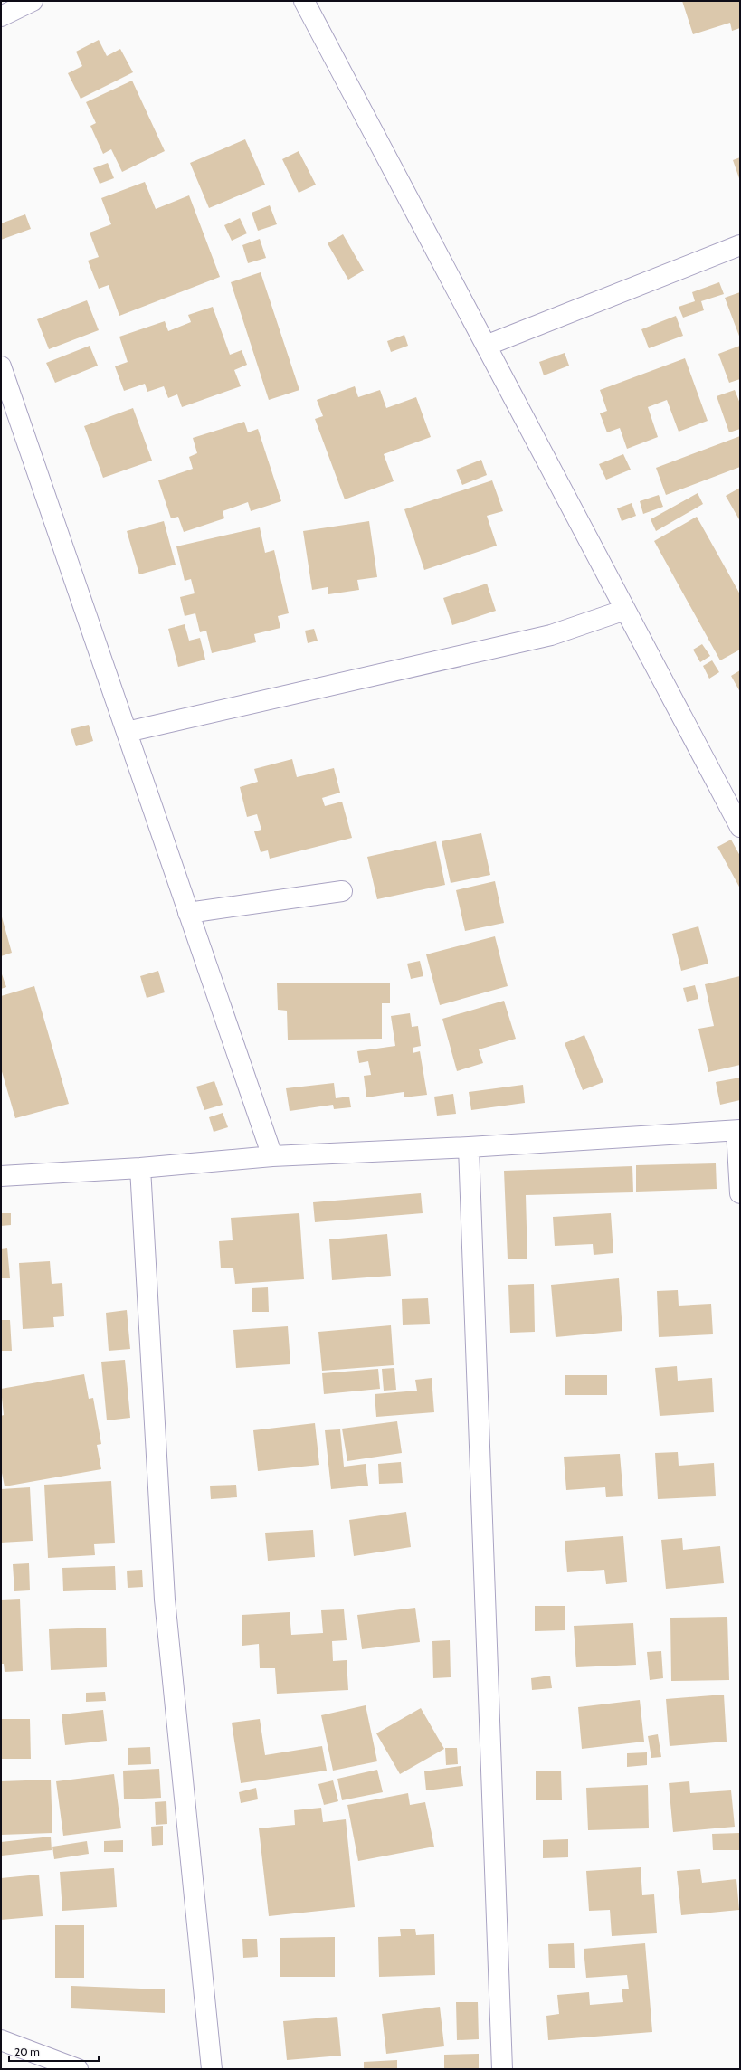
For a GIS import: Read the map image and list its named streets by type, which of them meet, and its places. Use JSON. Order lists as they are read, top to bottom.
{
  "scale_bar": "20 m"
}
